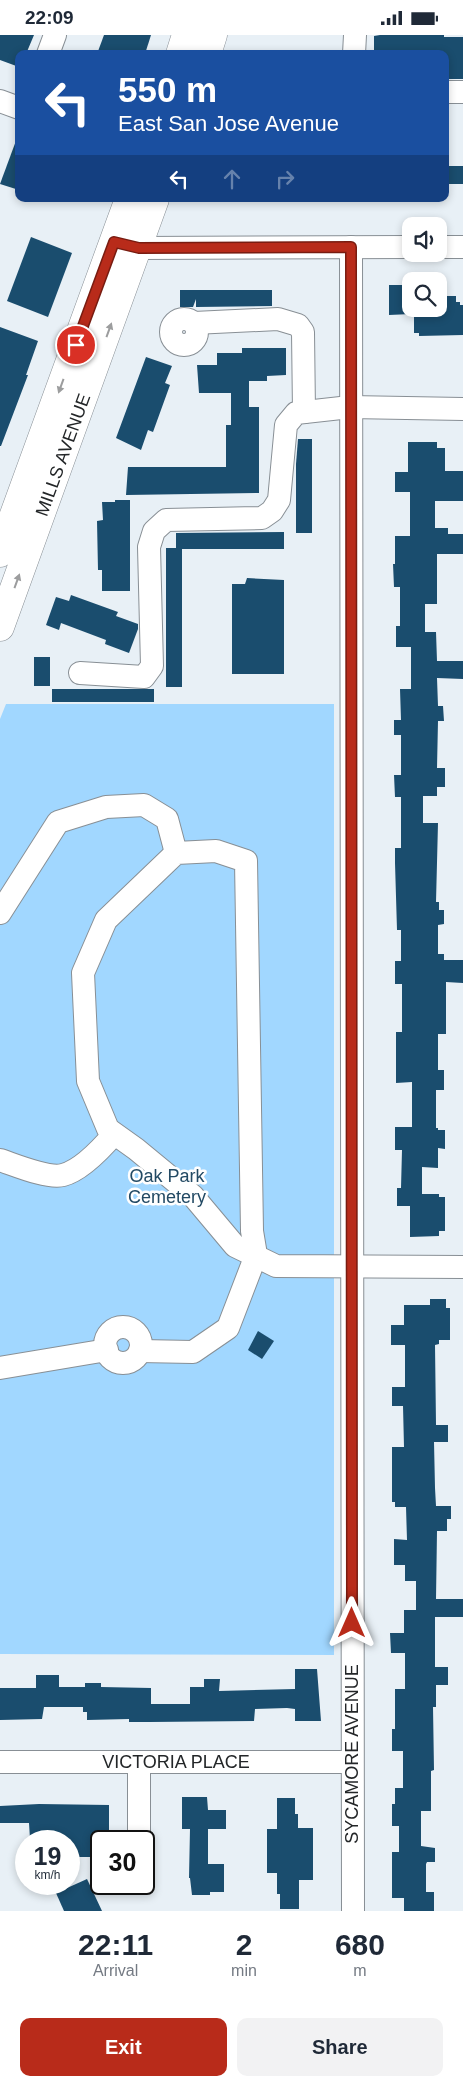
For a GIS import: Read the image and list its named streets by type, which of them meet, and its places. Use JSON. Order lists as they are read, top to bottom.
{
  "streets": {
    "main road": ["MILLS AVENUE"],
    "street": ["SYCAMORE AVENUE", "VICTORIA PLACE"]
  },
  "crossings": [
    ["SYCAMORE AVENUE", "VICTORIA PLACE"]
  ],
  "parks": ["Oak Park Cemetery"],
  "page": {
    "status": "22:09",
    "turn": ["550 m", "East San Jose Avenue"],
    "speed": "19 km/h",
    "limit": "30",
    "eta": [
      "22:11",
      "Arrival",
      "2",
      "min",
      "680",
      "m"
    ],
    "buttons": ["Exit", "Share"]
  }
}
